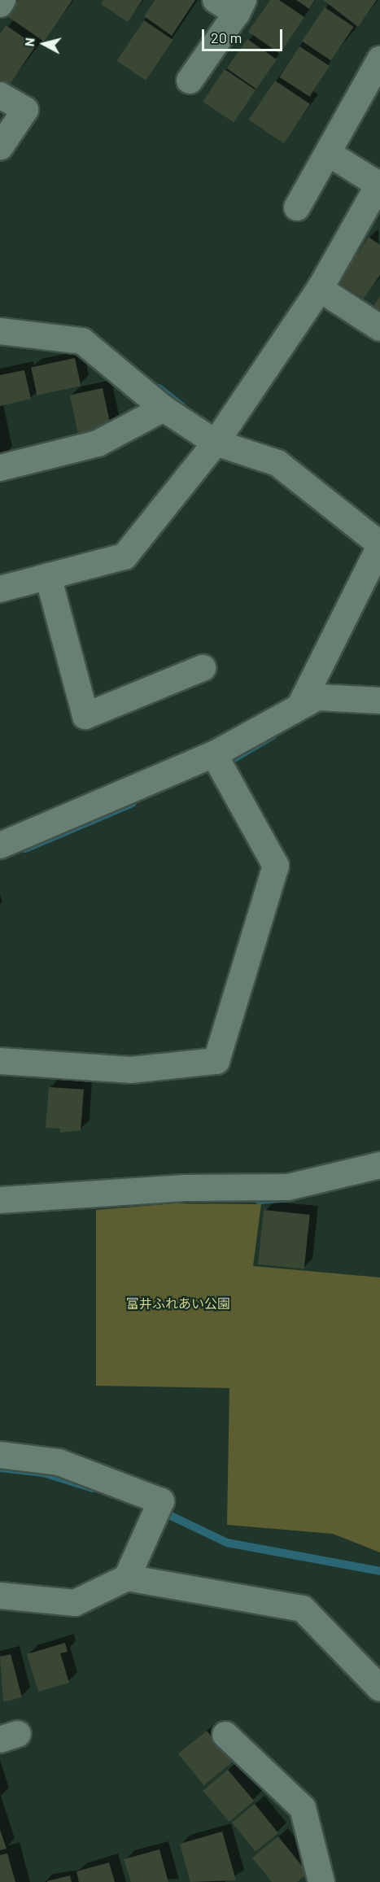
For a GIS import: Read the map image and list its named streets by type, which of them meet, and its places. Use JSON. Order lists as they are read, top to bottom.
{
  "parks": ["富井ふれあい公園"],
  "scale_bar": "20 m",
  "north": "left"
}
